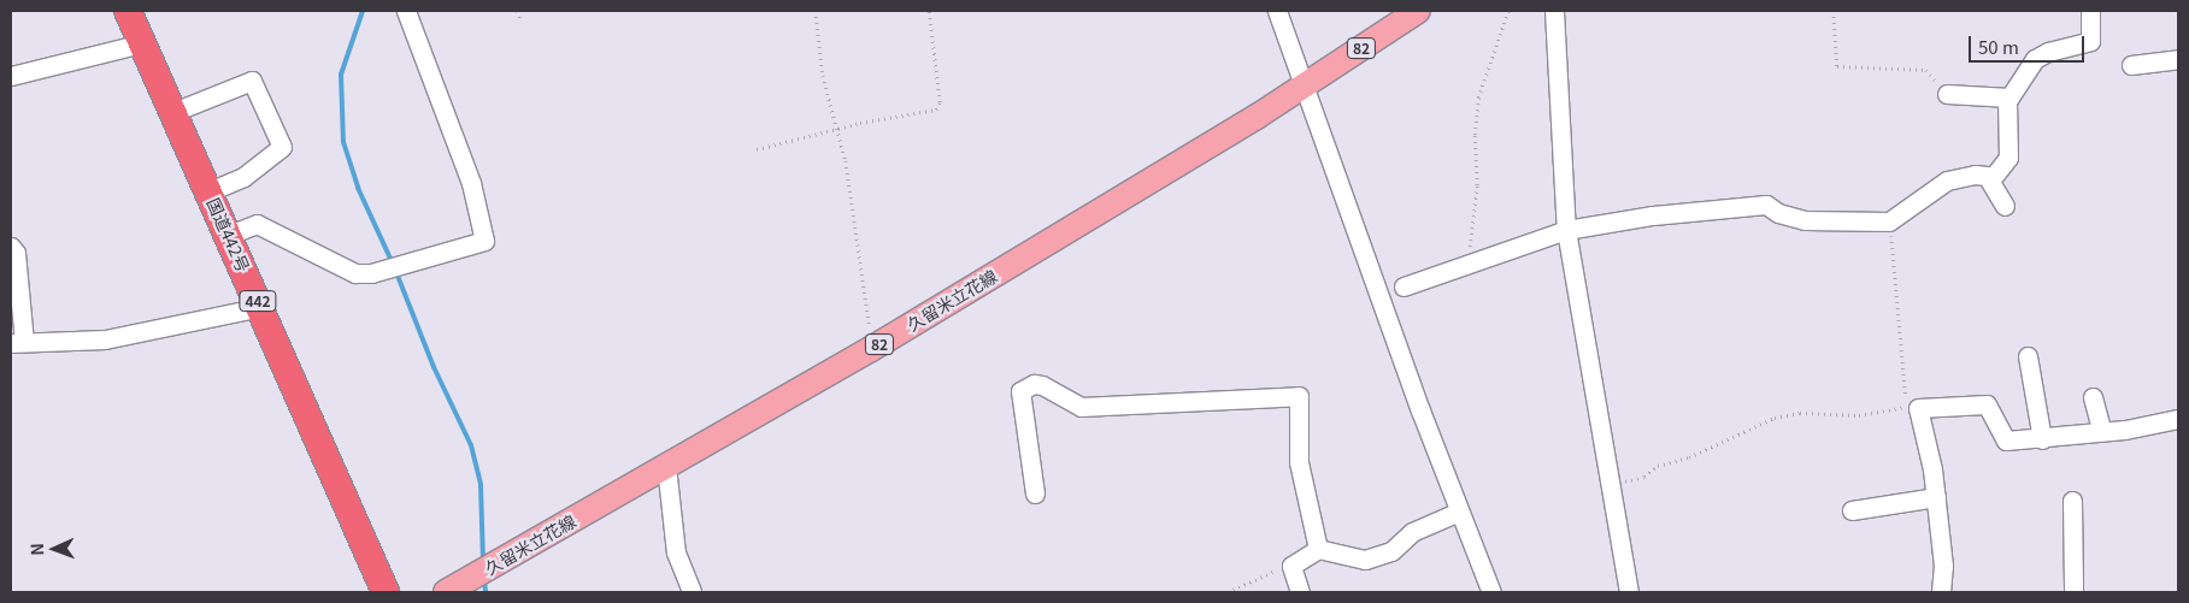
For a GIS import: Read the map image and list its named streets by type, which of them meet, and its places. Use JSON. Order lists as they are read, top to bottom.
{
  "streets": {
    "highway": ["国道442号", "442"],
    "main road": ["82", "久留米立花線"]
  },
  "scale_bar": "50 m",
  "north": "left"
}
